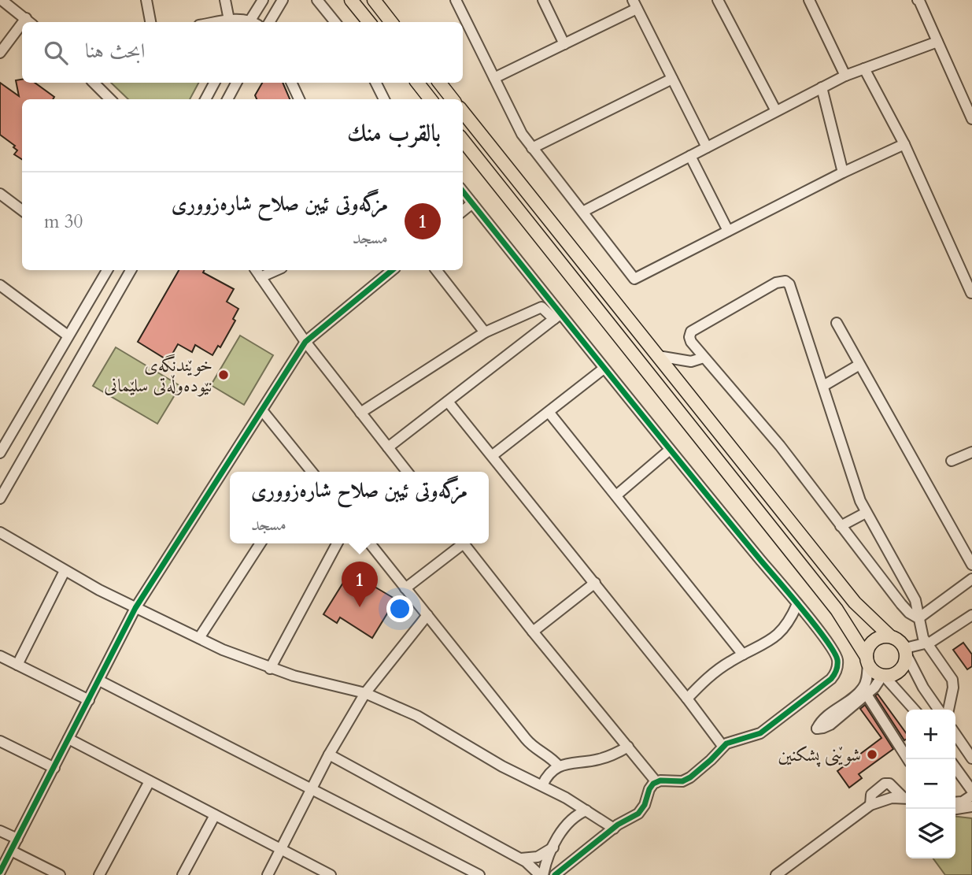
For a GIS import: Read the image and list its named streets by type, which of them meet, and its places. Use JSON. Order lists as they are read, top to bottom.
{
  "places": ["خوێندنگەی نێوده‌وڵه‌تی سلێمانی", "شوێنی پشکنین"],
  "page": {
    "search": "ابحث هنا",
    "heading": "بالقرب منك",
    "list": [
      {
        "mark": "1",
        "name": "مزگەوتی ئیبن صلاح شارەزووری",
        "note": "مسجد",
        "value": "30 m"
      }
    ],
    "popup": ["مزگەوتی ئیبن صلاح شارەزووری", "مسجد"],
    "pins": "1",
    "map_buttons": ["+", "−"]
  }
}
